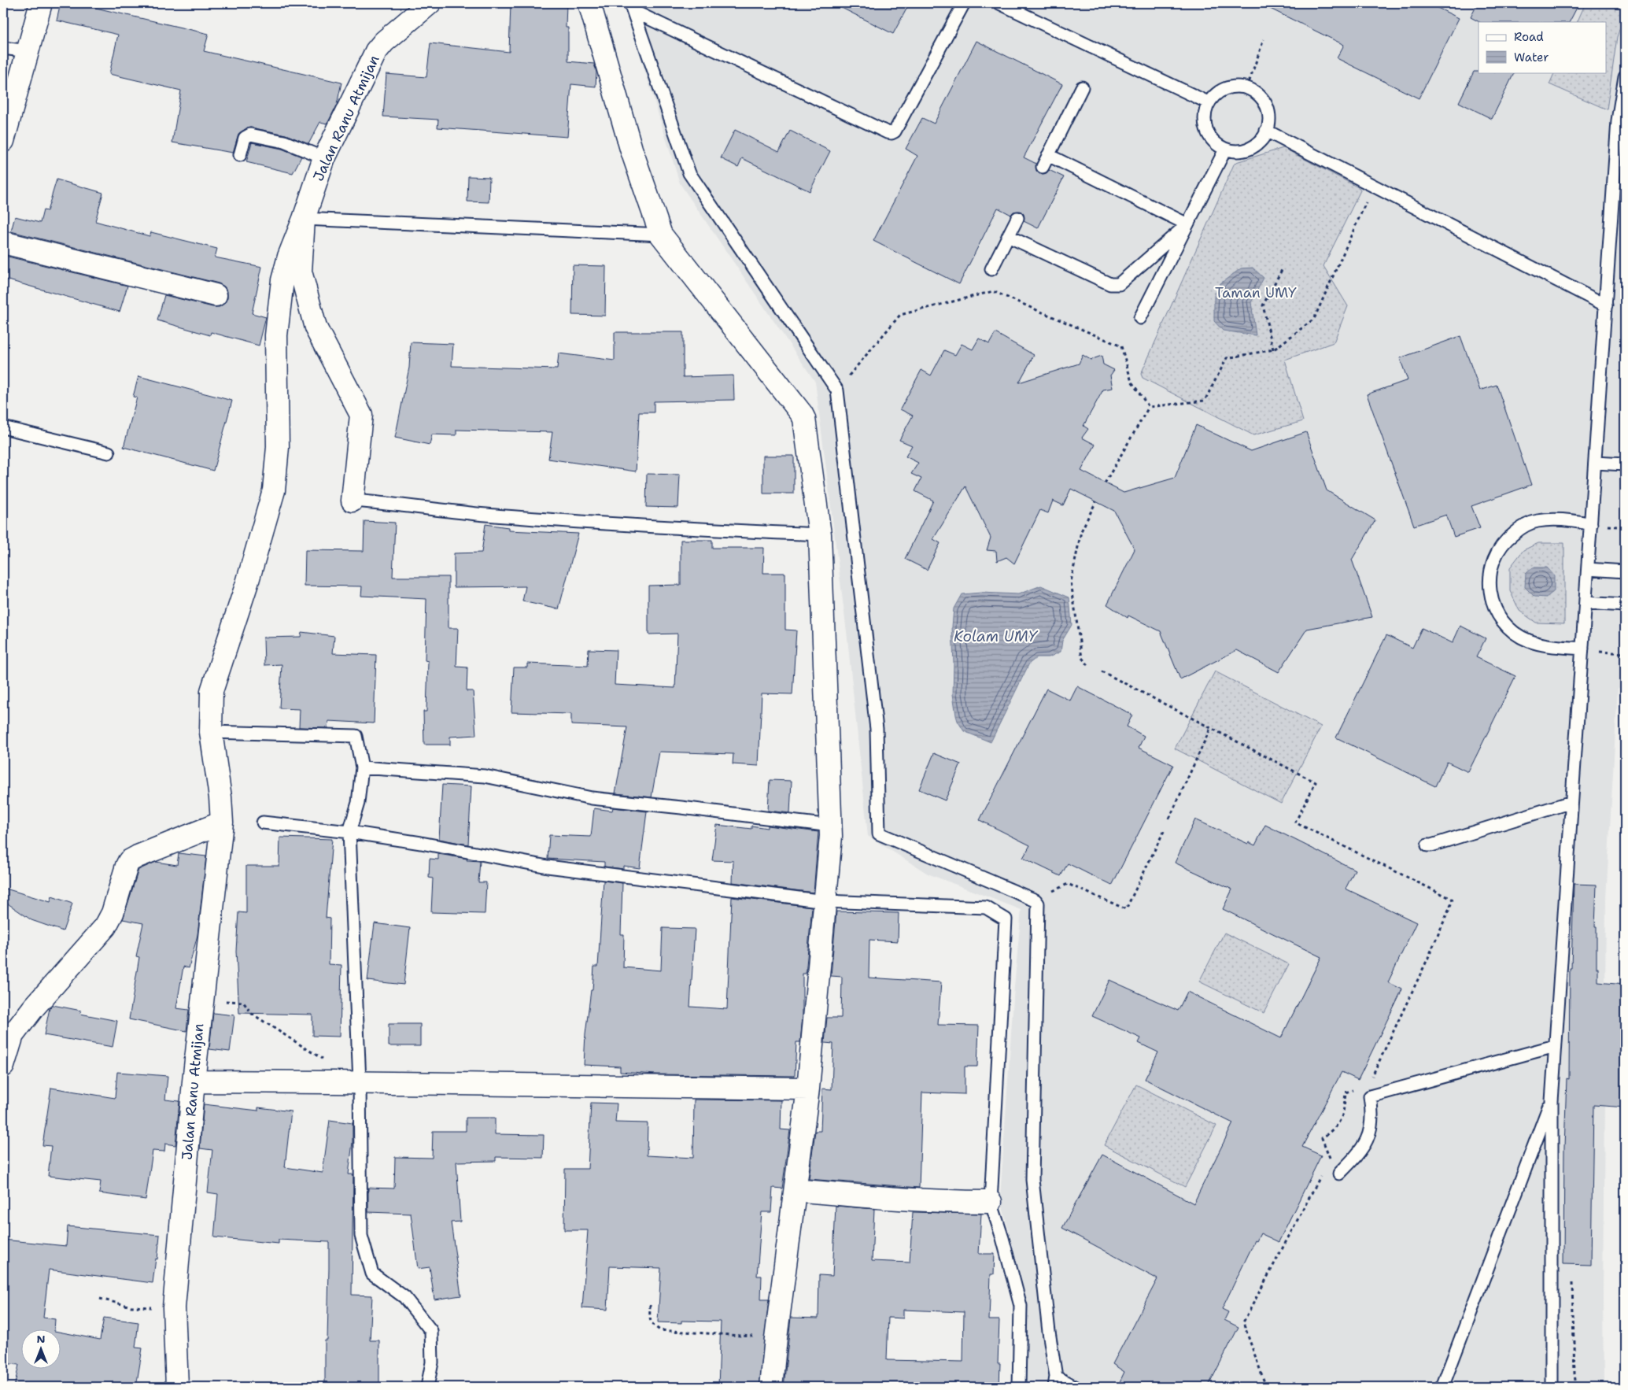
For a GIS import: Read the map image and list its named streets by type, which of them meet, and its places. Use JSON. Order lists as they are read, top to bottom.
{
  "streets": {
    "street": ["Jalan Ranu Atmijan"]
  },
  "water": ["Kolam UMY"],
  "parks": ["Taman UMY"],
  "legend": ["Road", "Water"],
  "north": "top"
}
